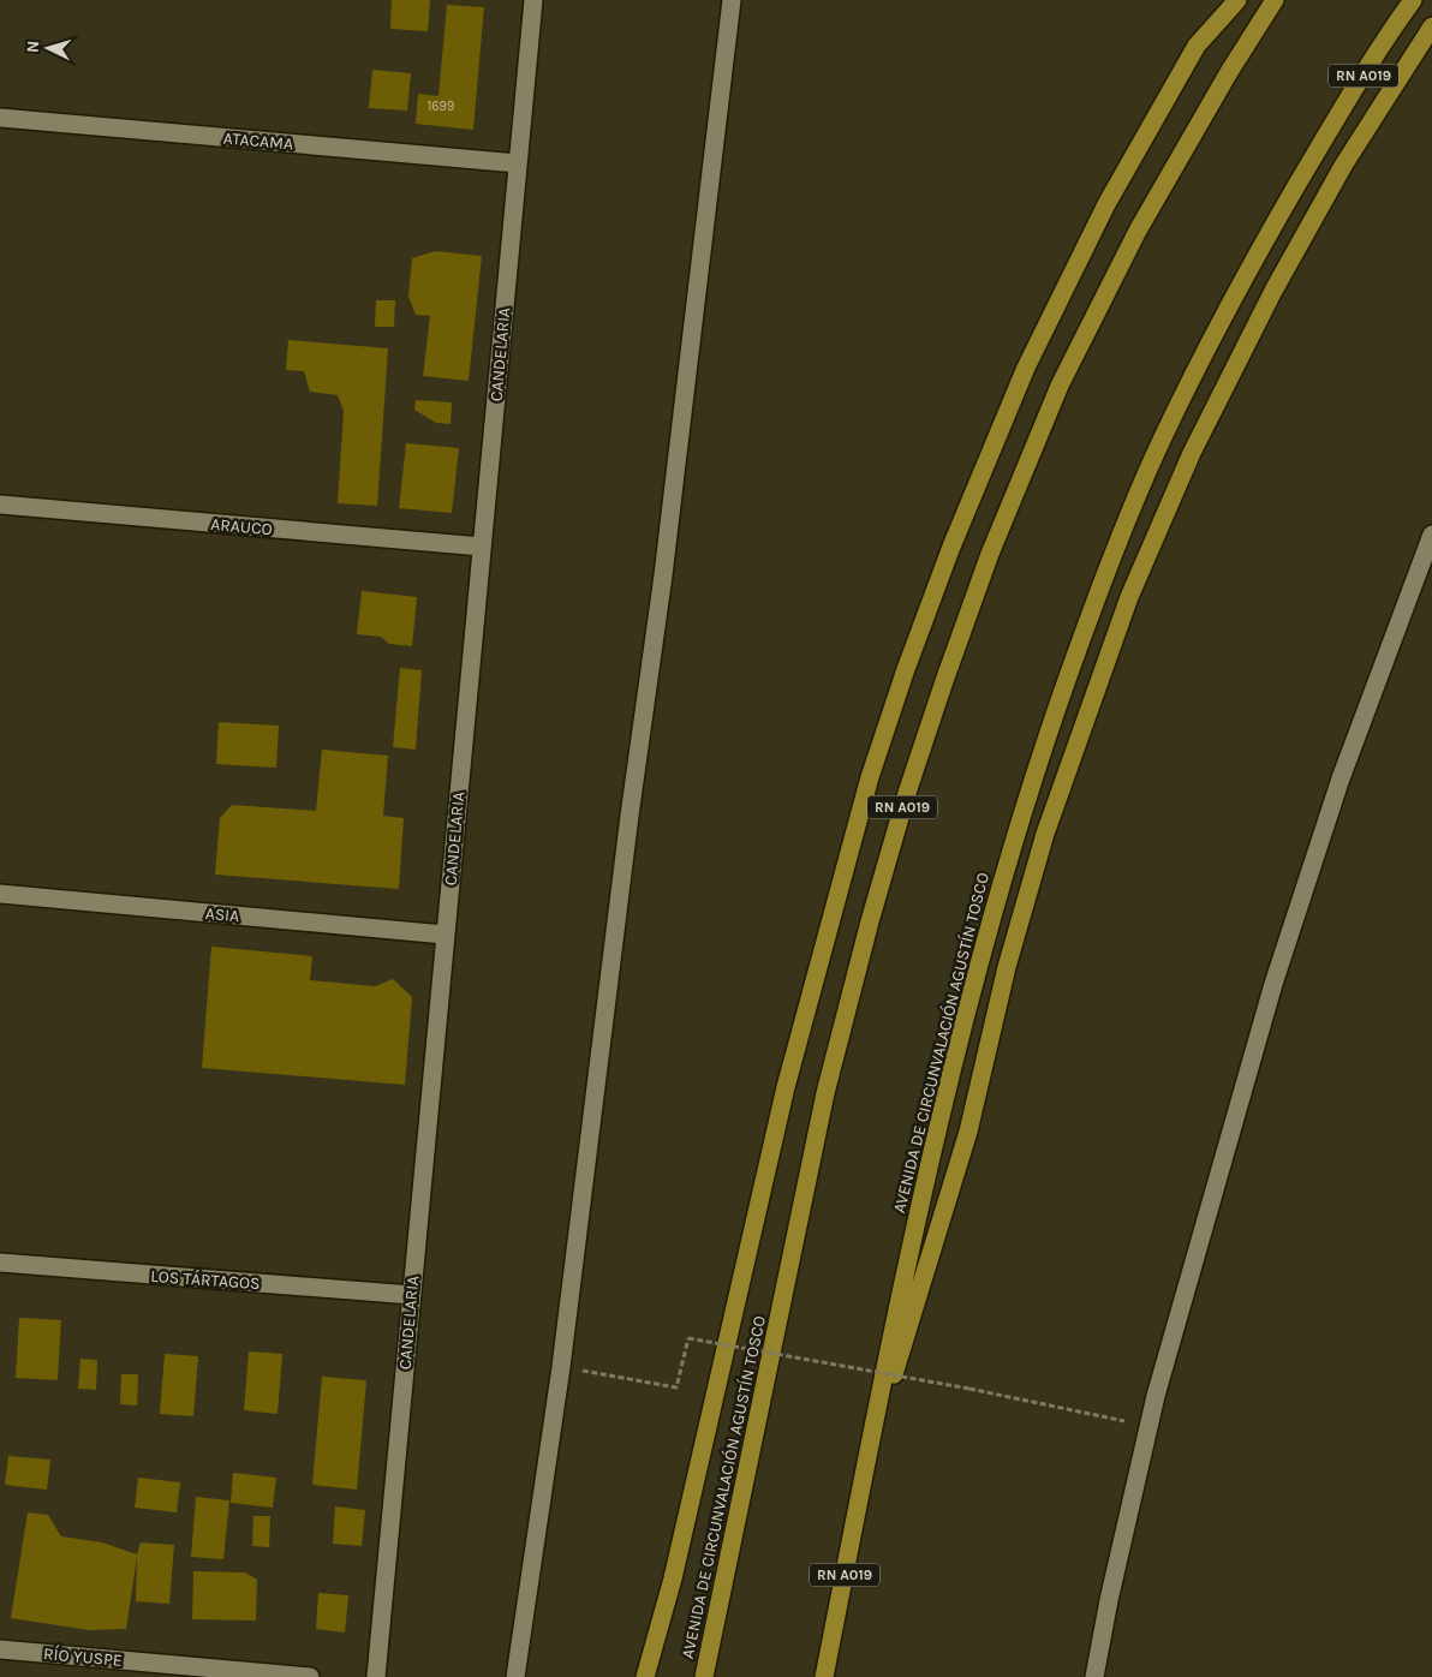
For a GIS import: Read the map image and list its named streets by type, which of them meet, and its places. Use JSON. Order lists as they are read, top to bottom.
{
  "streets": {
    "highway": ["RN A019", "AVENIDA DE CIRCUNVALACIÓN AGUSTÍN TOSCO"],
    "street": [
      "ATACAMA",
      "CANDELARIA",
      "ARAUCO",
      "ASIA",
      "LOS TÁRTAGOS",
      "RÍO YUSPE"
    ]
  },
  "crossings": [
    ["ATACAMA", "CANDELARIA"],
    ["CANDELARIA", "ARAUCO"],
    ["CANDELARIA", "ASIA"],
    ["CANDELARIA", "LOS TÁRTAGOS"]
  ],
  "house_numbers": ["1699"],
  "north": "left"
}
